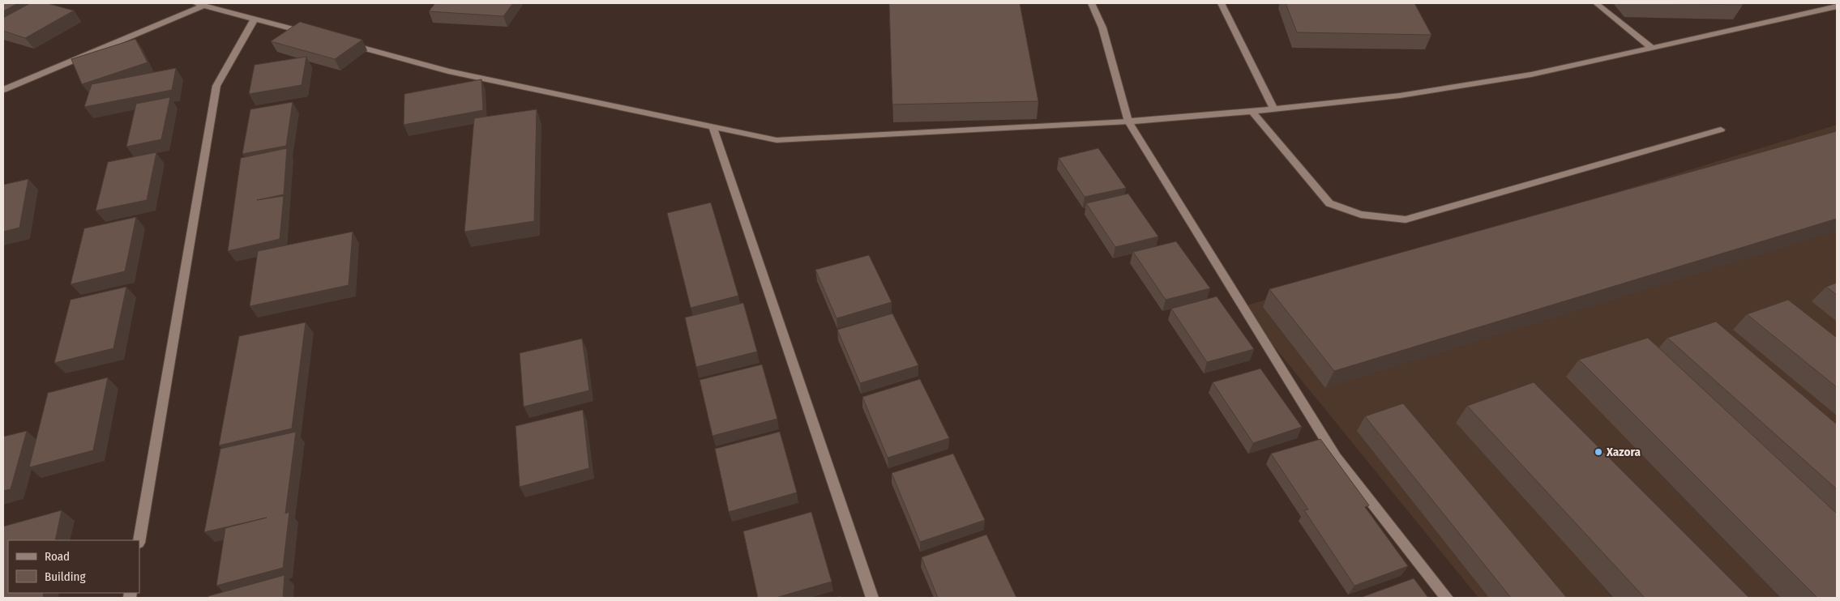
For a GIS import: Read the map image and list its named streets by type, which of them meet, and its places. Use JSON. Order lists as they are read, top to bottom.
{
  "places": ["Xazora"],
  "legend": ["Road", "Building"]
}
